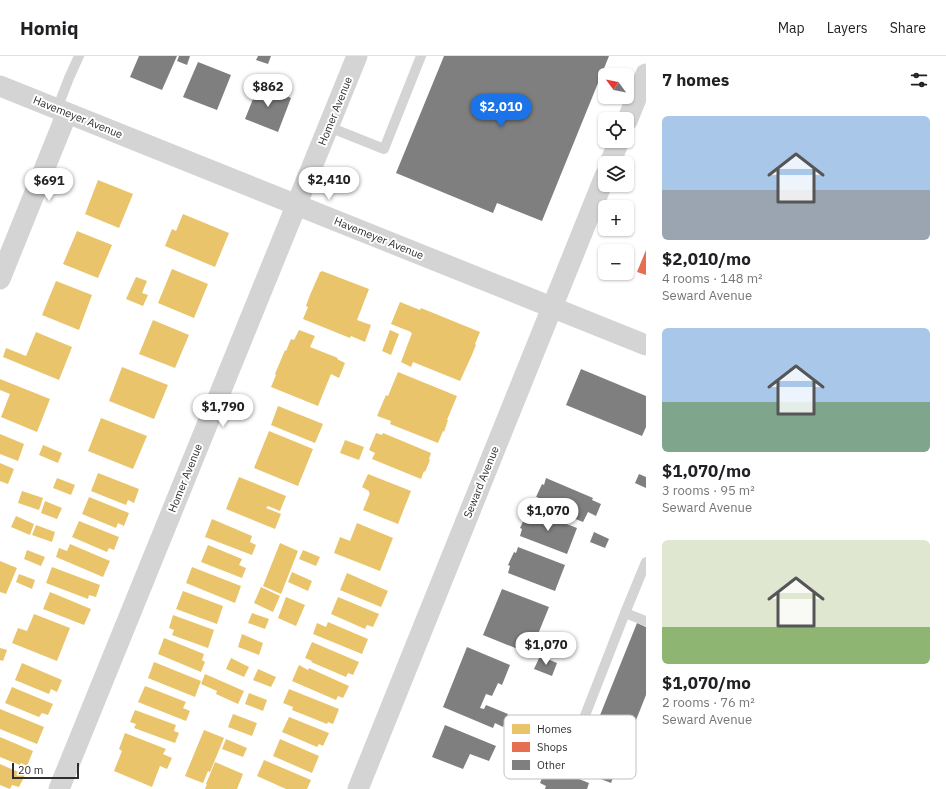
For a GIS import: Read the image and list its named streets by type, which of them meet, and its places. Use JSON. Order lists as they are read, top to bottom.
{
  "streets": {
    "street": ["Homer Avenue", "Havemeyer Avenue", "Seward Avenue"]
  },
  "crossings": [
    ["Homer Avenue", "Havemeyer Avenue"],
    ["Havemeyer Avenue", "Seward Avenue"]
  ],
  "legend": ["Homes", "Shops", "Other"],
  "scale_bar": "20 m",
  "north": "top left",
  "page": {
    "header": "Homiq",
    "nav": ["Map", "Layers", "Share"],
    "heading": "7 homes",
    "map_buttons": ["+", "−"],
    "price": [
      "$862",
      "$2,010",
      "$2,410",
      "$691",
      "$1,790",
      "$1,070",
      "$1,070"
    ],
    "list": [
      {
        "name": "$2,010/mo",
        "note": "4 rooms · 148 m² · Seward Avenue"
      },
      {
        "name": "$1,070/mo",
        "note": "3 rooms · 95 m² · Seward Avenue"
      },
      {
        "name": "$1,070/mo",
        "note": "2 rooms · 76 m² · Seward Avenue"
      }
    ],
    "scale": "20 m"
  }
}
